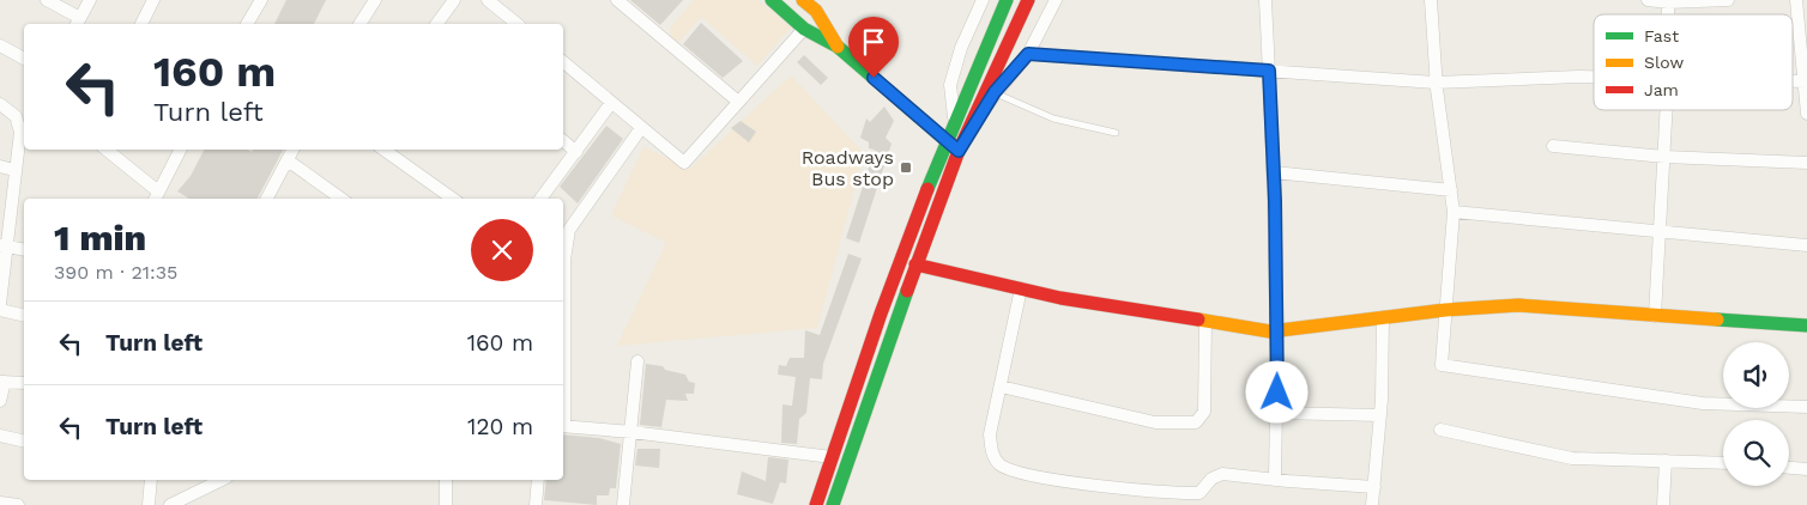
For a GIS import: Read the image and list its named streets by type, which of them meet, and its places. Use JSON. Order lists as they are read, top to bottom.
{
  "places": {
    "transit": ["Roadways Bus stop"]
  },
  "legend": ["Fast", "Slow", "Jam"],
  "page": {
    "turn": ["160 m", "Turn left"],
    "heading": ["1 min", "390 m · 21:35"],
    "list": [
      {
        "name": "Turn left",
        "value": "160 m"
      },
      {
        "name": "Turn left",
        "value": "120 m"
      }
    ]
  }
}
